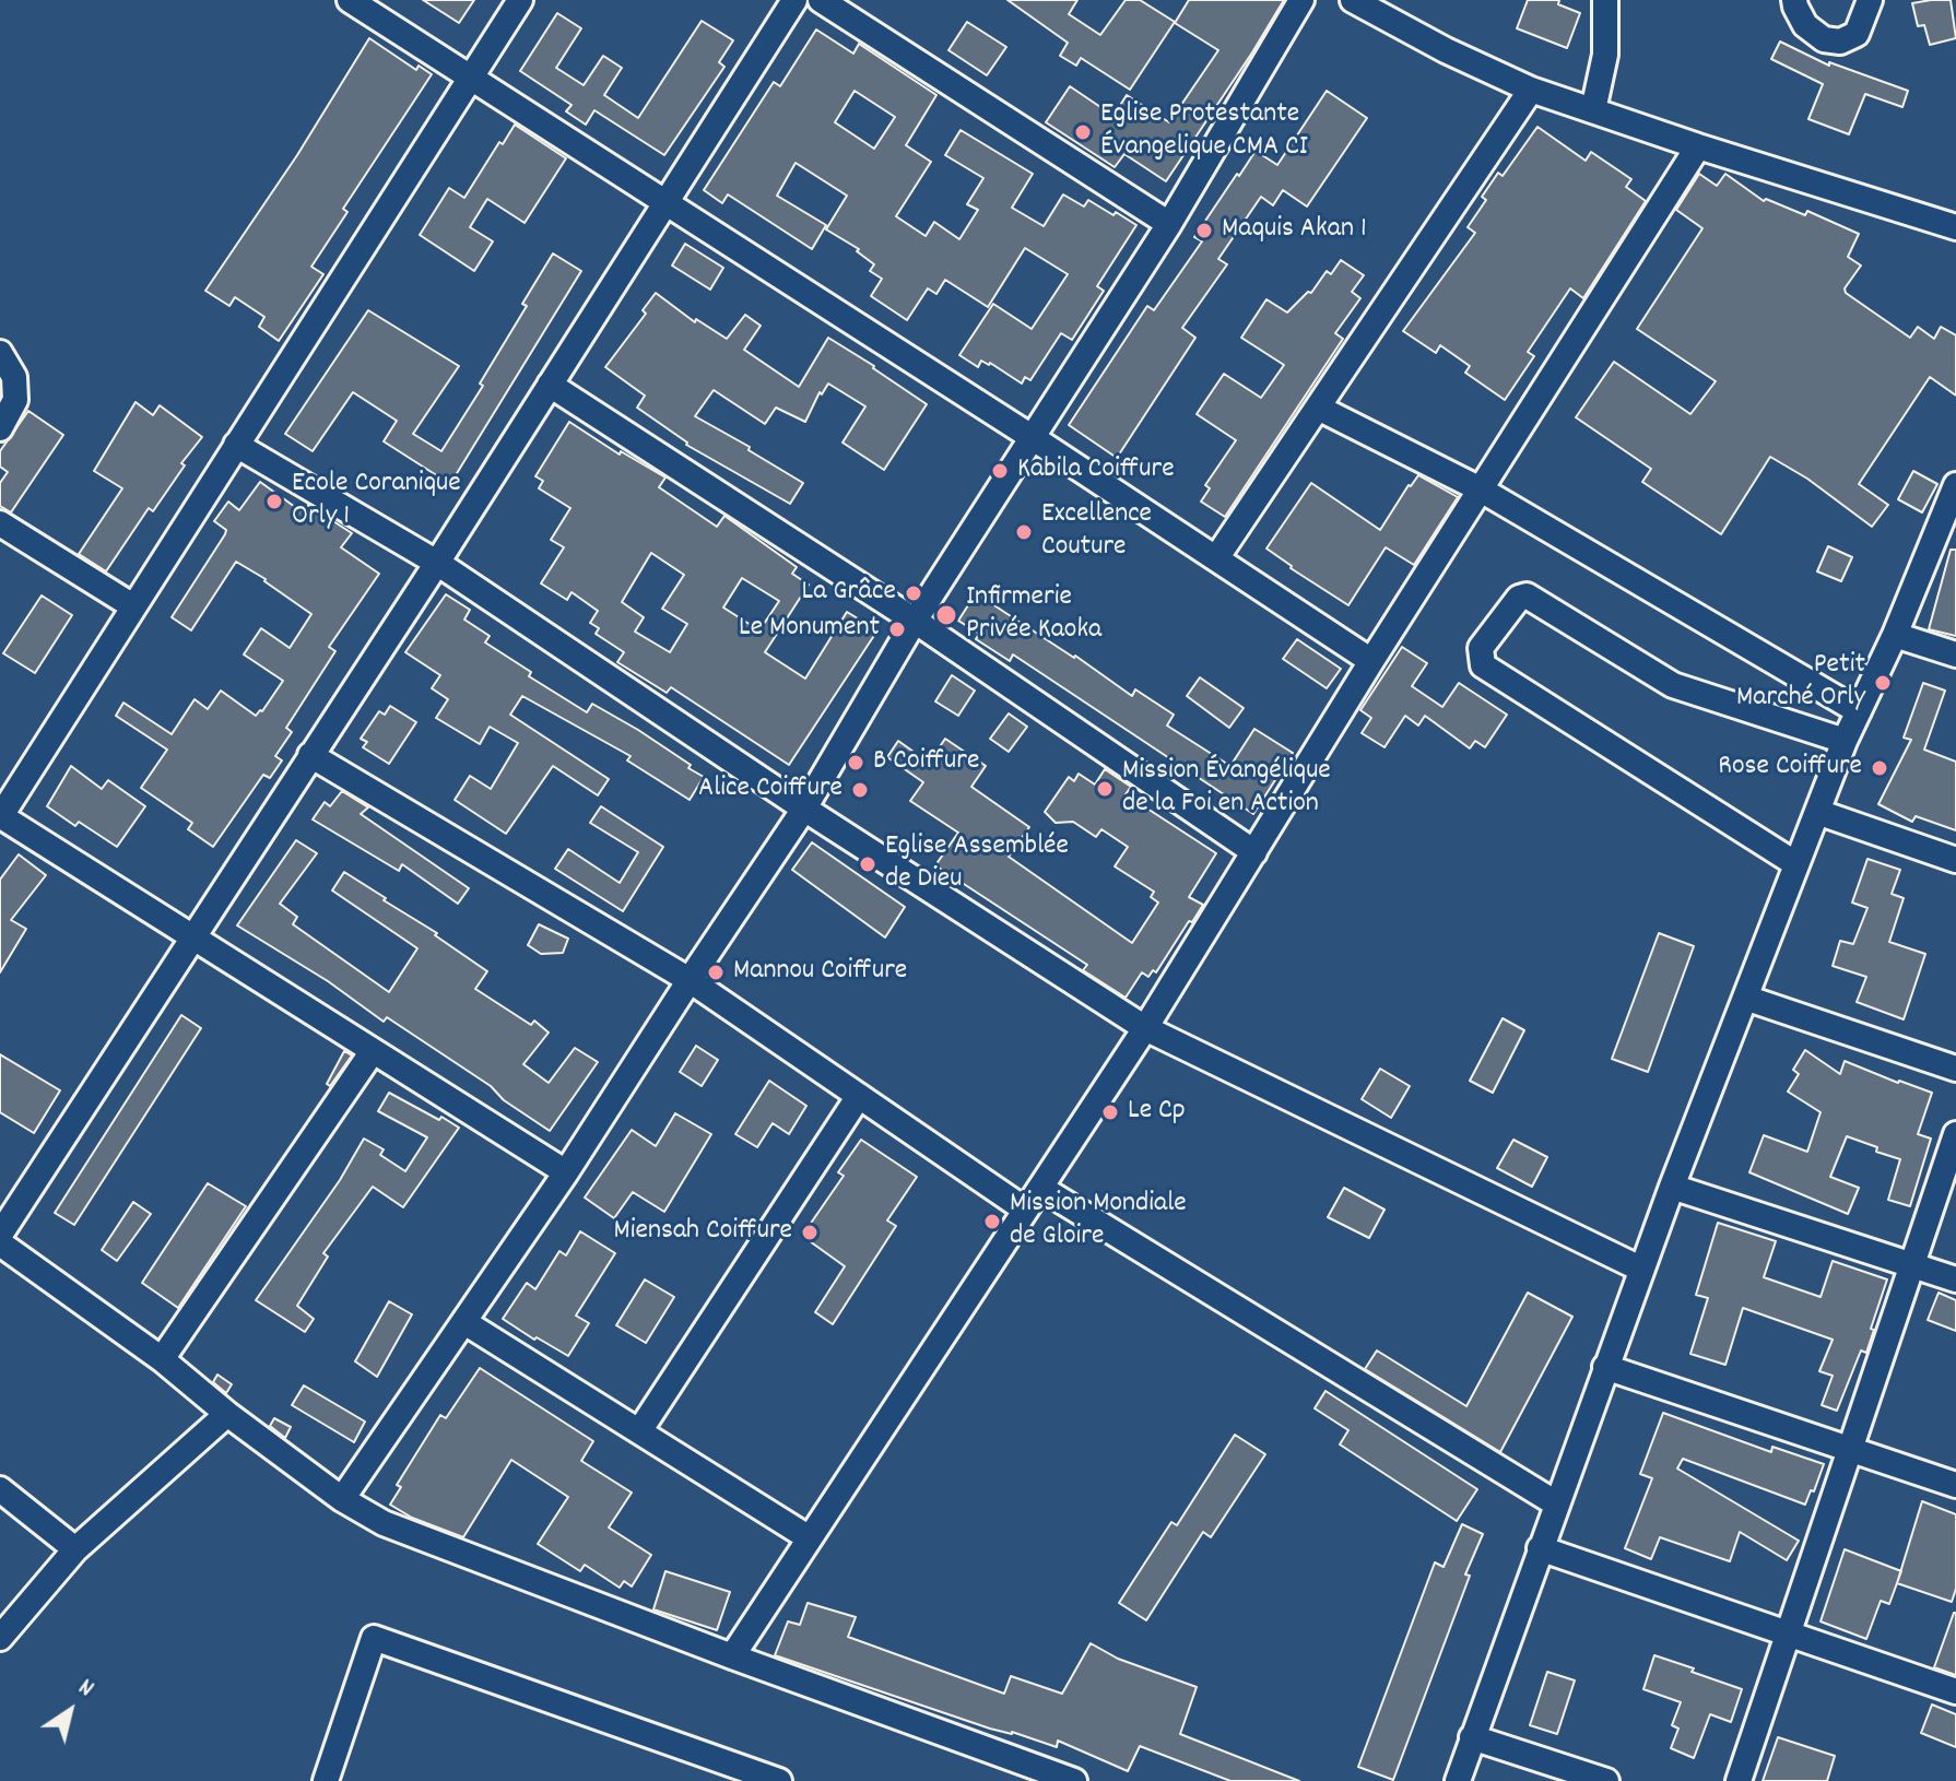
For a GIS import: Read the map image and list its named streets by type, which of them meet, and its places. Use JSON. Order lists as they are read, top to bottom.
{
  "places": [
    "Eglise Protestante Évangelique CMA CI",
    "Maquis Akan 1",
    "Kabila Coiffure",
    "Ecole Coranique Orly 1",
    "Excellence Couture",
    "La Grâce",
    "Infirmerie Privée Kaoka",
    "Le Monument",
    "Petit Marché Orly",
    "B Coiffure",
    "Rose Coiffure",
    "Mission Évangélique de la Foi en Action",
    "Alice Coiffure",
    "Eglise Assemblée de Dieu",
    "Mannou Coiffure",
    "Le Cp",
    "Mission Mondiale de Gloire",
    "Miensah Coiffure"
  ],
  "north": "top right"
}
